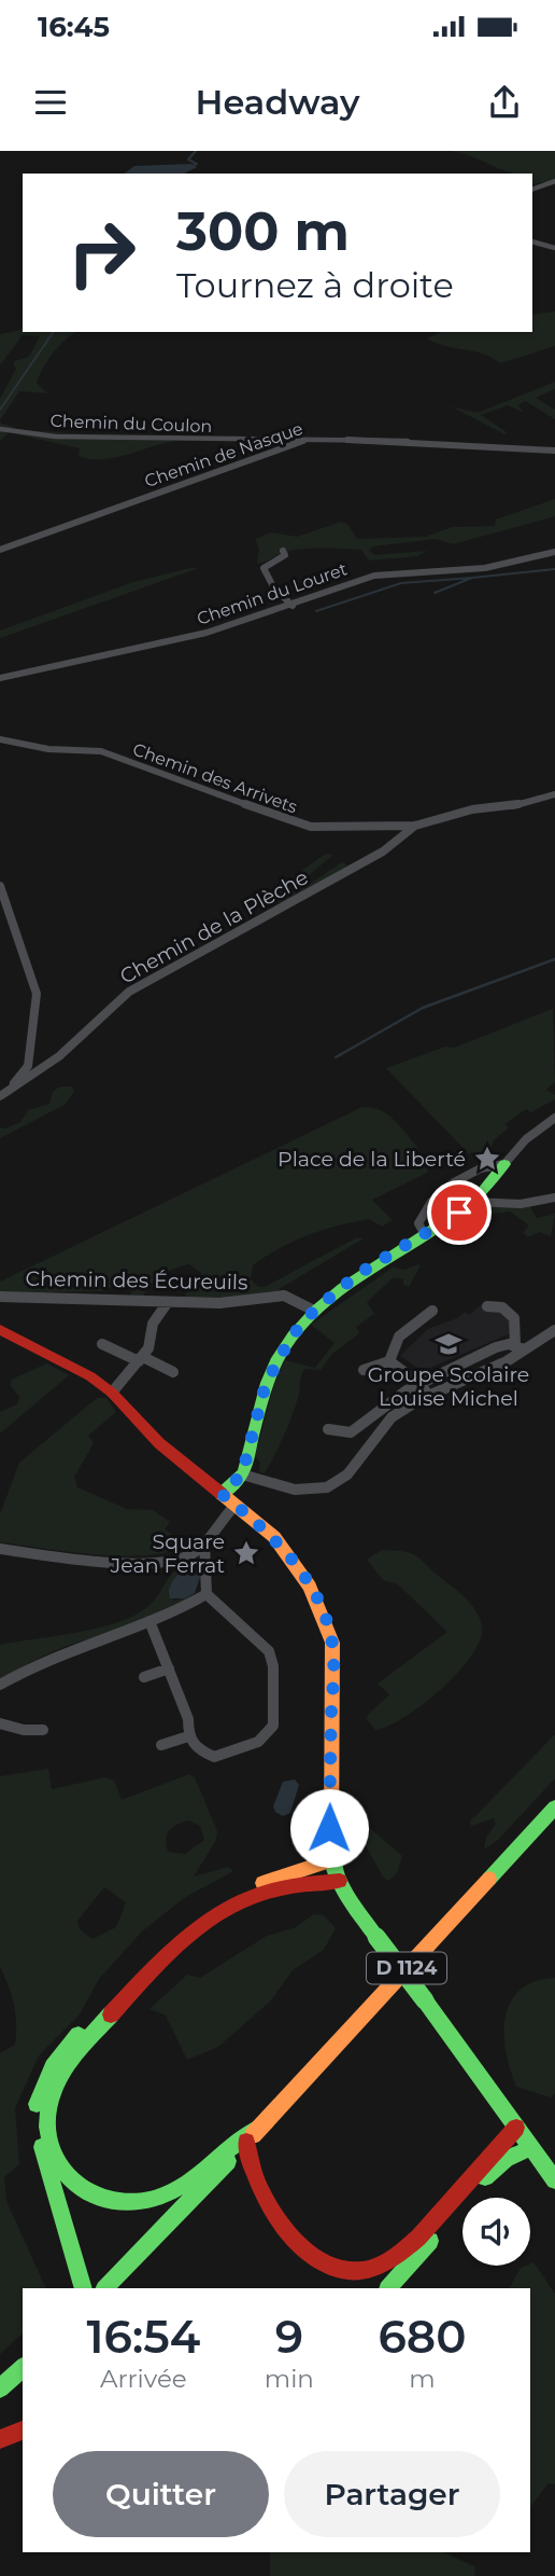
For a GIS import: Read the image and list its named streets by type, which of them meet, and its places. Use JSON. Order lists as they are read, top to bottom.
{
  "streets": {
    "main road": ["D 1124"],
    "street": [
      "Chemin du Coulon",
      "Chemin de Nasque",
      "Chemin du Louret",
      "Chemin des Arrivets",
      "Chemin de la Plèche",
      "Chemin des Écureuils"
    ]
  },
  "crossings": [
    ["Chemin du Coulon", "Chemin de Nasque"],
    ["Chemin des Arrivets", "Chemin de la Plèche"]
  ],
  "places": {
    "place": ["Place de la Liberté", "Square Jean Ferrat"],
    "school or university": ["Groupe Scolaire Louise Michel"]
  },
  "page": {
    "status": "16:45",
    "header": "Headway",
    "turn": ["300 m", "Tournez à droite"],
    "eta": [
      "16:54",
      "Arrivée",
      "9",
      "min",
      "680",
      "m"
    ],
    "buttons": ["Quitter", "Partager"]
  }
}
